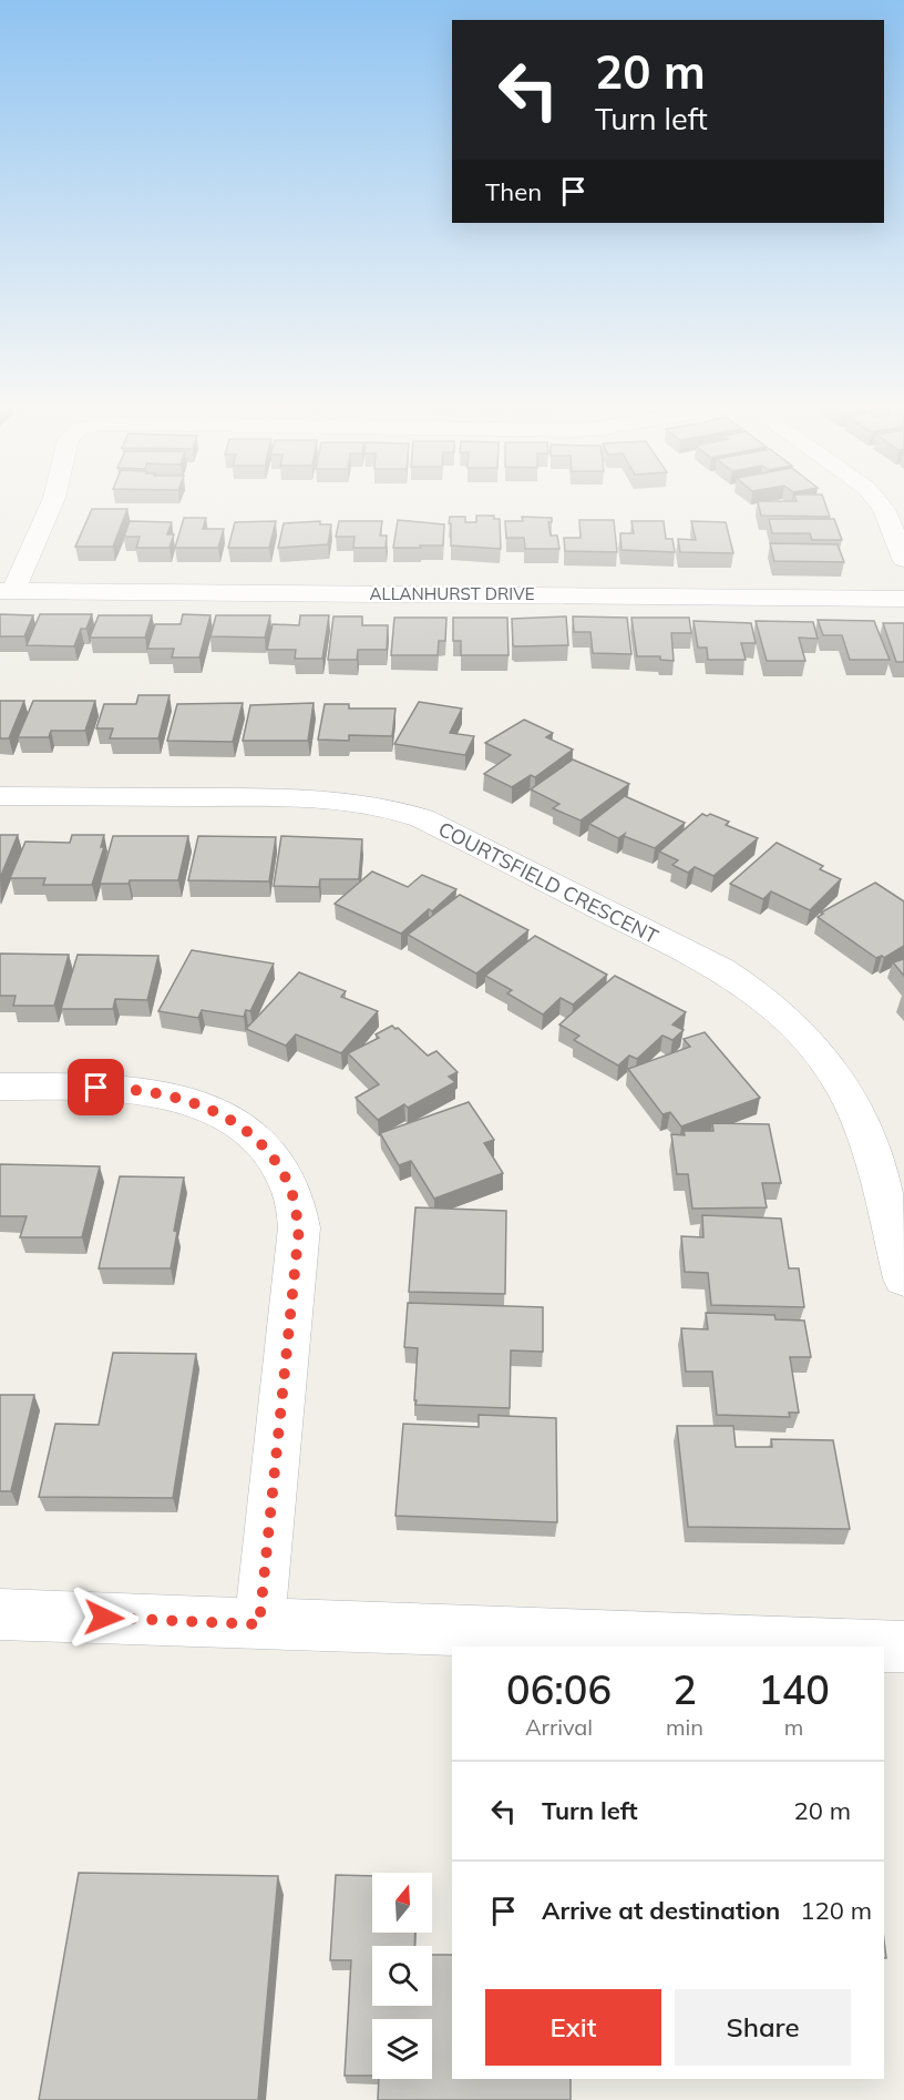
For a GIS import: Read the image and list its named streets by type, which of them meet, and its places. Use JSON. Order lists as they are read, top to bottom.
{
  "streets": {
    "street": ["ALLANHURST DRIVE", "COURTSFIELD CRESCENT"]
  },
  "north": "top",
  "page": {
    "turn": ["20 m", "Turn left"],
    "then": "Then",
    "eta": [
      "06:06",
      "Arrival",
      "2",
      "min",
      "140",
      "m"
    ],
    "list": [
      {
        "name": "Turn left",
        "value": "20 m"
      },
      {
        "name": "Arrive at destination",
        "value": "120 m"
      }
    ],
    "buttons": ["Exit", "Share"]
  }
}
